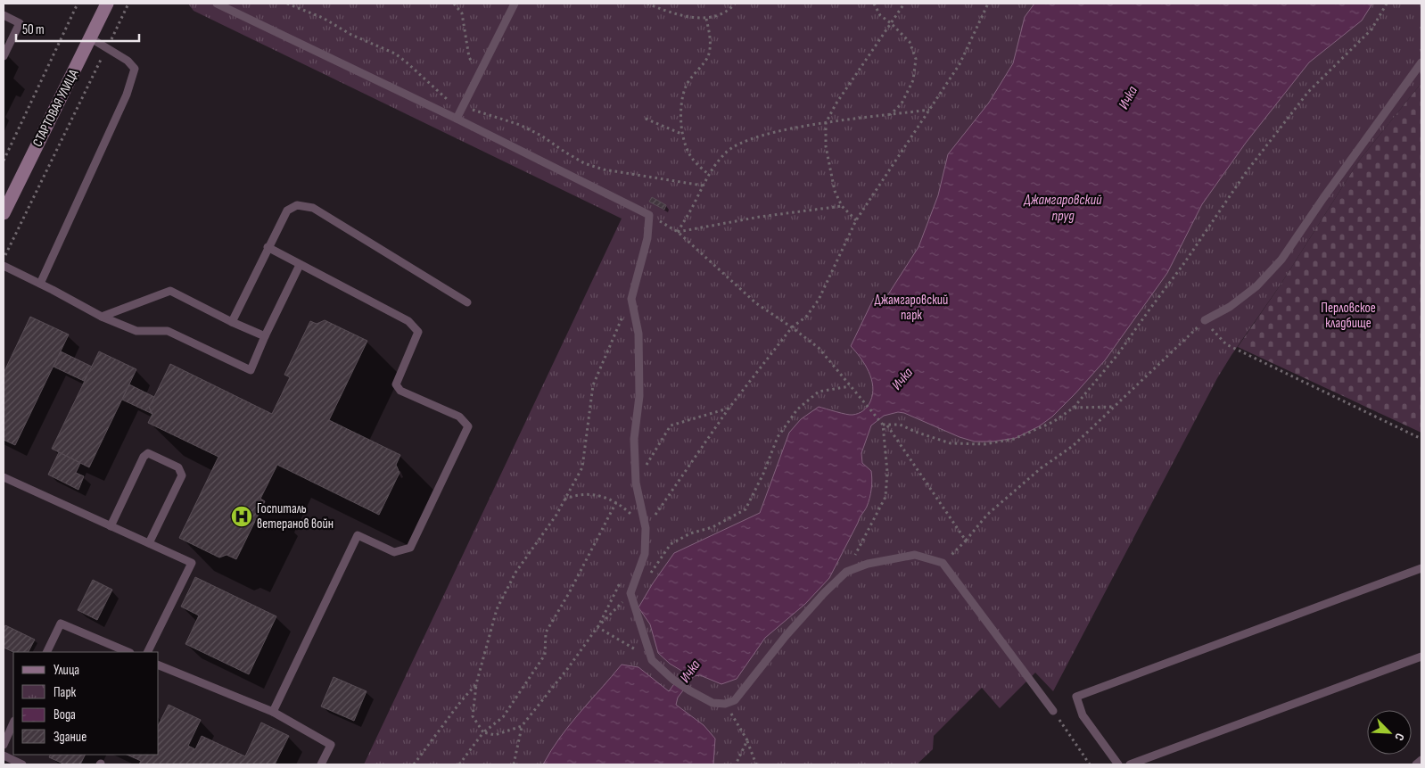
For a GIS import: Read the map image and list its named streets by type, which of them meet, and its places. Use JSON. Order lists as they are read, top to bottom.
{
  "streets": {
    "street": ["СТАРТОВАЯ УЛИЦА"]
  },
  "water": ["Ичка", "Джамгаровский пруд"],
  "parks": ["Джамгаровский парк", "Перловское кладбище"],
  "places": {
    "hospital": ["Госпиталь ветеранов войн"]
  },
  "legend": [
    "Улица",
    "Парк",
    "Вода",
    "Здание"
  ],
  "scale_bar": "50 m",
  "north": "bottom right"
}
